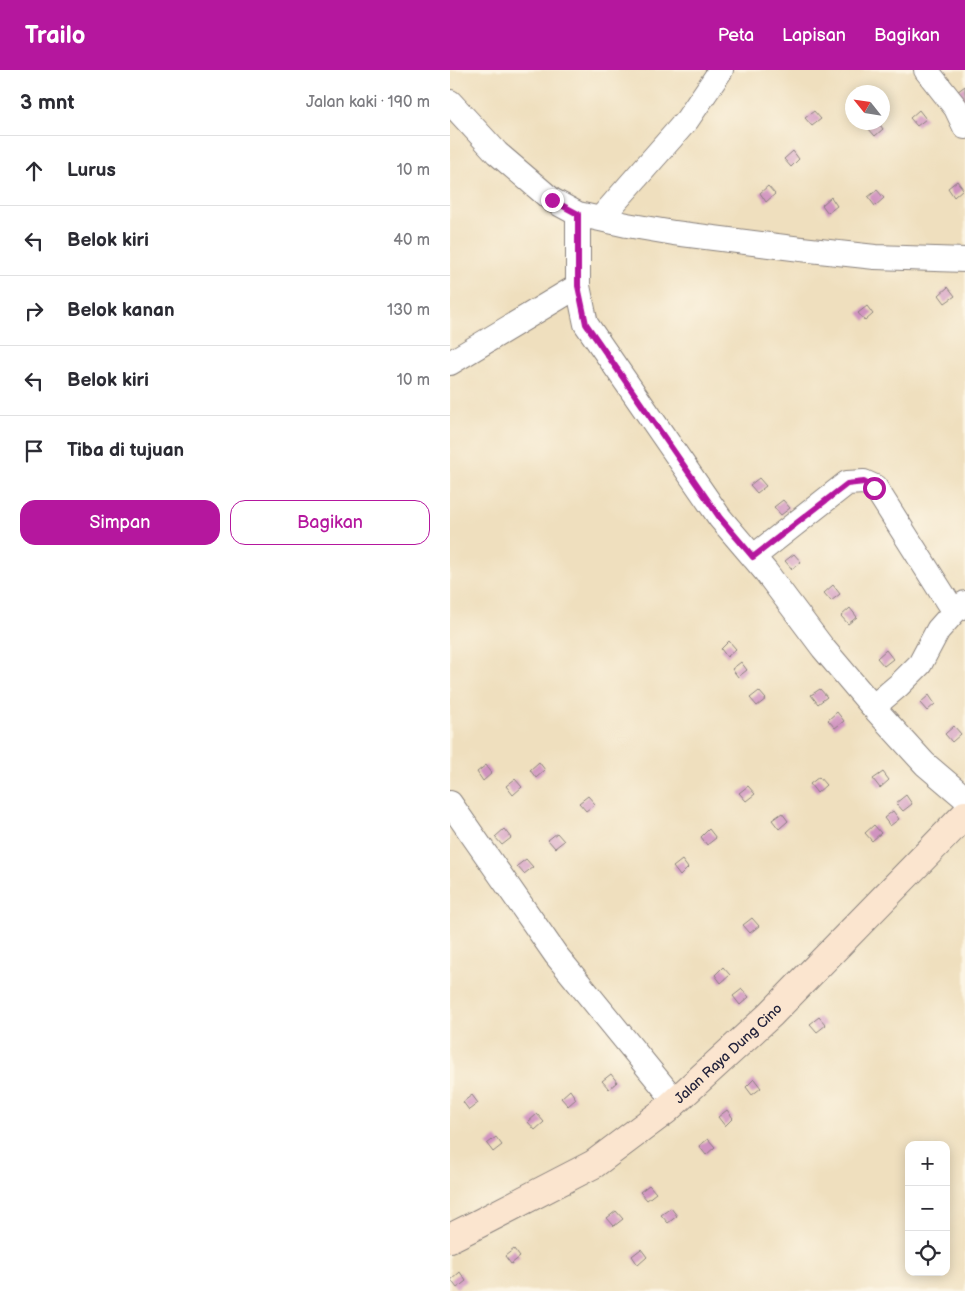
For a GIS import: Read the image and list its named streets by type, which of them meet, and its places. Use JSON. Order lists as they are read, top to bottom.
{
  "streets": {
    "street": ["Jalan Raya Dung Cino"]
  },
  "north": "top left",
  "page": {
    "header": "Trailo",
    "nav": ["Peta", "Lapisan", "Bagikan"],
    "heading": ["3 mnt", "Jalan kaki · 190 m"],
    "list": [
      ["Lurus", "10 m"],
      ["Belok kiri", "40 m"],
      ["Belok kanan", "130 m"],
      ["Belok kiri", "10 m"],
      "Tiba di tujuan"
    ],
    "buttons": ["Simpan", "Bagikan"],
    "map_buttons": ["+", "−"]
  }
}
